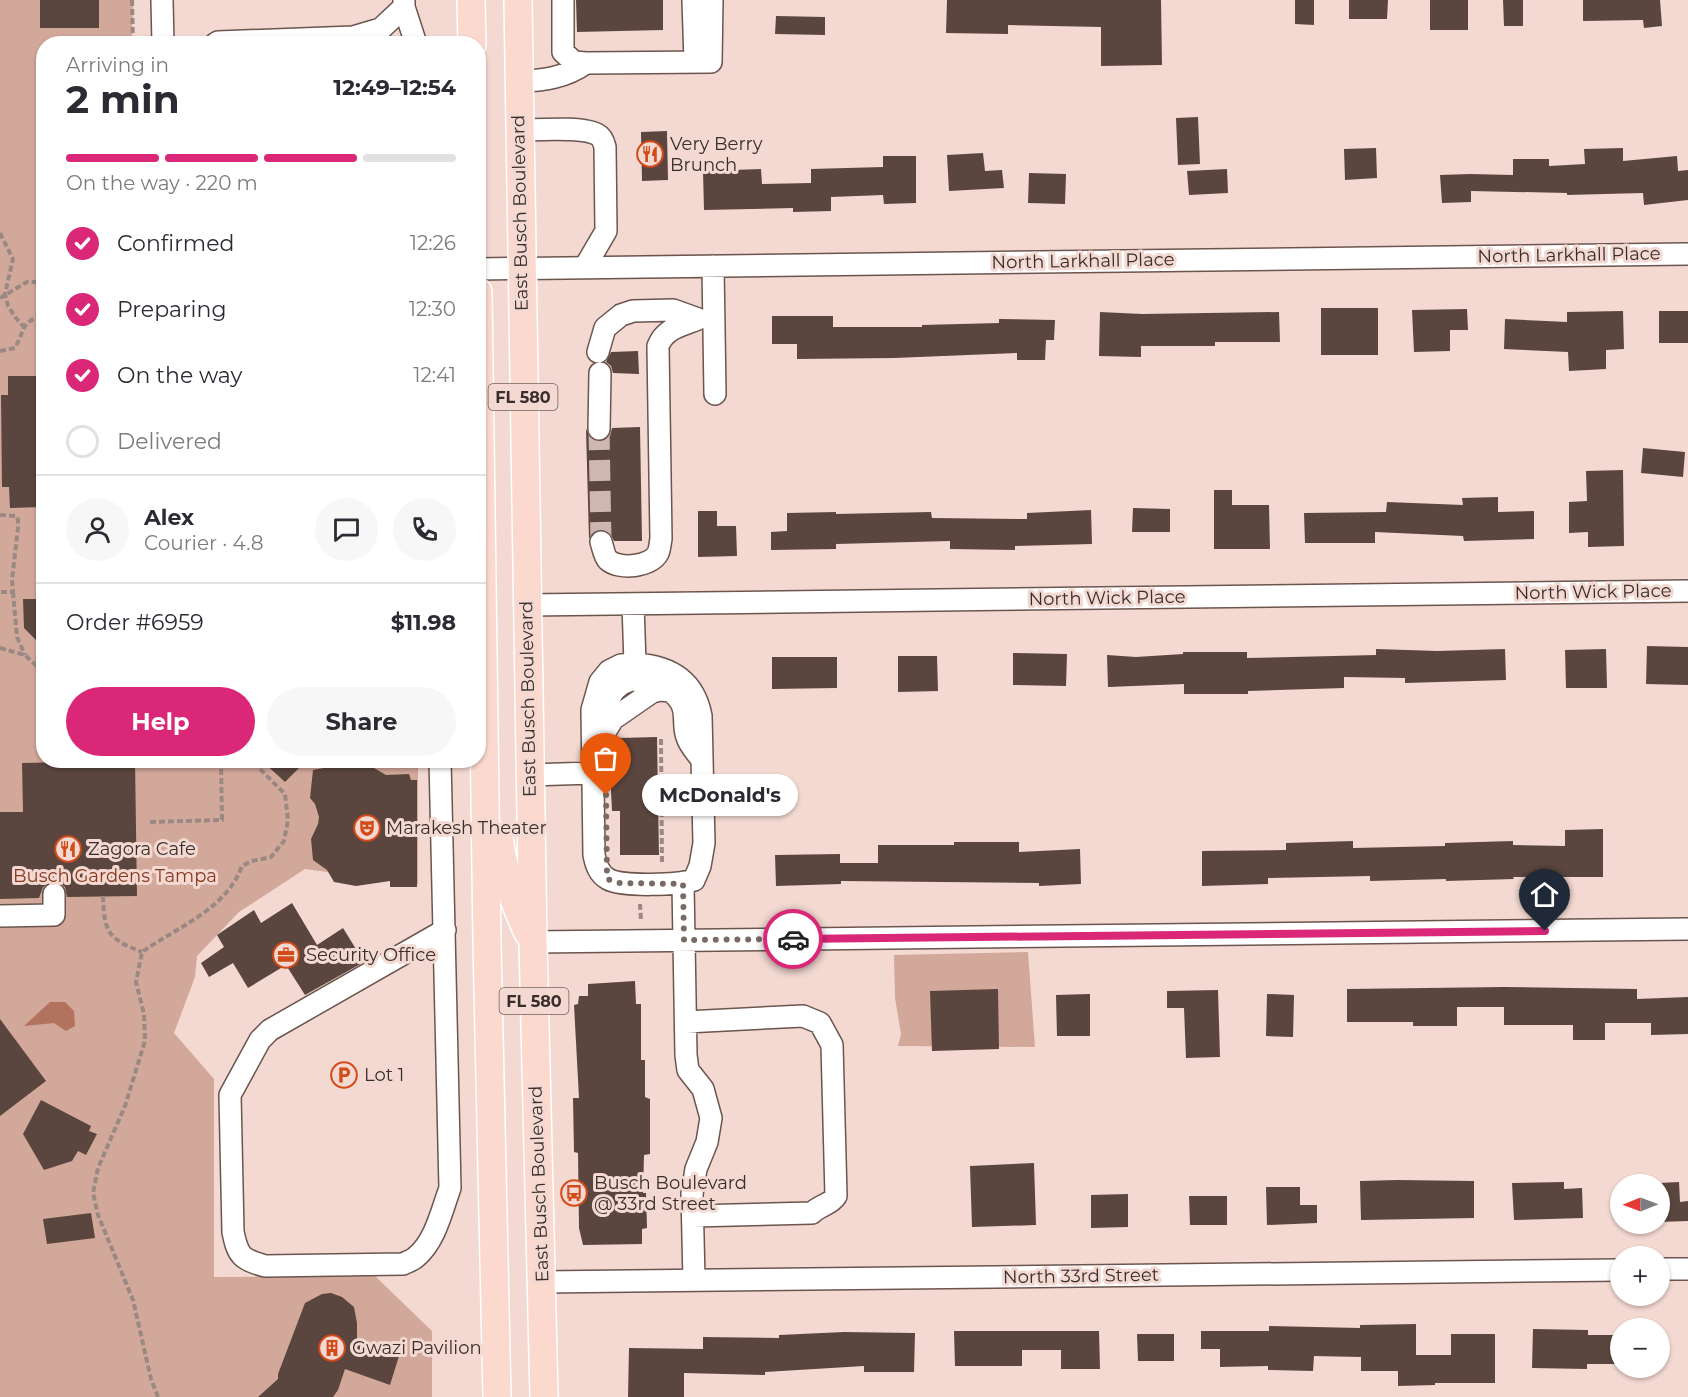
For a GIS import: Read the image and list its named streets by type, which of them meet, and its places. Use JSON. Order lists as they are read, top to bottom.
{
  "streets": {
    "main road": ["East Busch Boulevard", "FL 580"],
    "street": ["North Larkhall Place", "North Wick Place", "North 33rd Street"]
  },
  "crossings": [
    ["East Busch Boulevard", "North Larkhall Place"],
    ["East Busch Boulevard", "North Wick Place"],
    ["East Busch Boulevard", "North 33rd Street"]
  ],
  "parks": ["Busch Gardens Tampa"],
  "places": {
    "restaurant": ["Very Berry Brunch", "Zagora Cafe"],
    "other": ["McDonald's"],
    "theatre": ["Marakesh Theater"],
    "office": ["Security Office"],
    "parking": ["Lot 1"],
    "bus stop": ["Busch Boulevard @ 33rd Street"],
    "building": ["Gwazi Pavilion"]
  },
  "north": "left",
  "page": {
    "heading": ["2 min", "Arriving in", "12:49–12:54"],
    "panel": [
      "Alex",
      "Courier · 4.8",
      "Order #6959",
      "$11.98"
    ],
    "bar": "On the way · 220 m",
    "list": [
      ["Confirmed", "12:26"],
      ["Preparing", "12:30"],
      ["On the way", "12:41"],
      "Delivered"
    ],
    "buttons": ["Help", "Share"],
    "bubble": "McDonald's",
    "map_buttons": ["+", "−"]
  }
}
